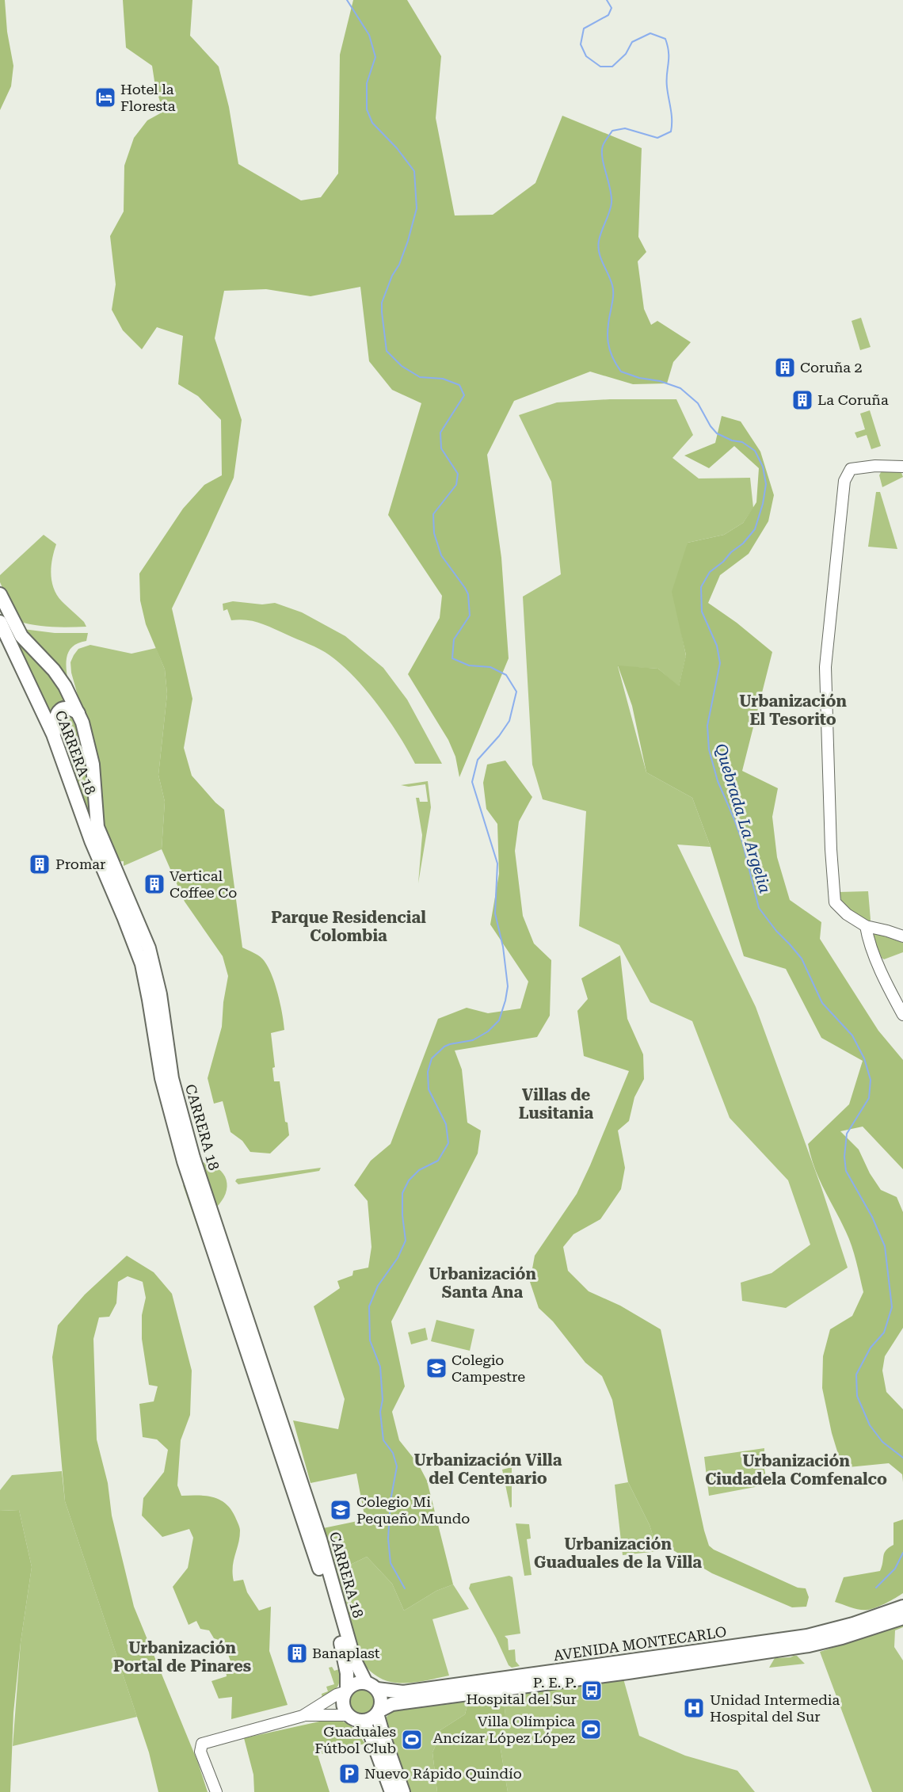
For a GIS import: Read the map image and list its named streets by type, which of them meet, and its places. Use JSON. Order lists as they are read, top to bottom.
{
  "streets": {
    "main road": ["CARRERA 18", "AVENIDA MONTECARLO"]
  },
  "crossings": [
    ["CARRERA 18", "AVENIDA MONTECARLO"]
  ],
  "districts": [
    "Urbanización El Tesorito",
    "Parque Residencial Colombia",
    "Villas de Lusitania",
    "Urbanización Santa Ana",
    "Urbanización Villa del Centenario",
    "Urbanización Ciudadela Comfenalco",
    "Urbanización Guaduales de la Villa",
    "Urbanización Portal de Pinares"
  ],
  "water": ["Quebrada La Argelia"],
  "places": {
    "hotel": ["Hotel la Floresta"],
    "building": [
      "Coruña 2",
      "La Coruña",
      "Promar",
      "Vertical Coffee Co",
      "Banaplast"
    ],
    "school or university": ["Colegio Campestre", "Colegio Mi Pequeño Mundo"],
    "bus stop": ["P. E. P. Hospital del Sur"],
    "hospital": ["Unidad Intermedia Hospital del Sur"],
    "sports": ["Villa Olímpica Ancízar López López", "Guaduales Fútbol Club"],
    "parking": ["Nuevo Rápido Quindío"]
  }
}
